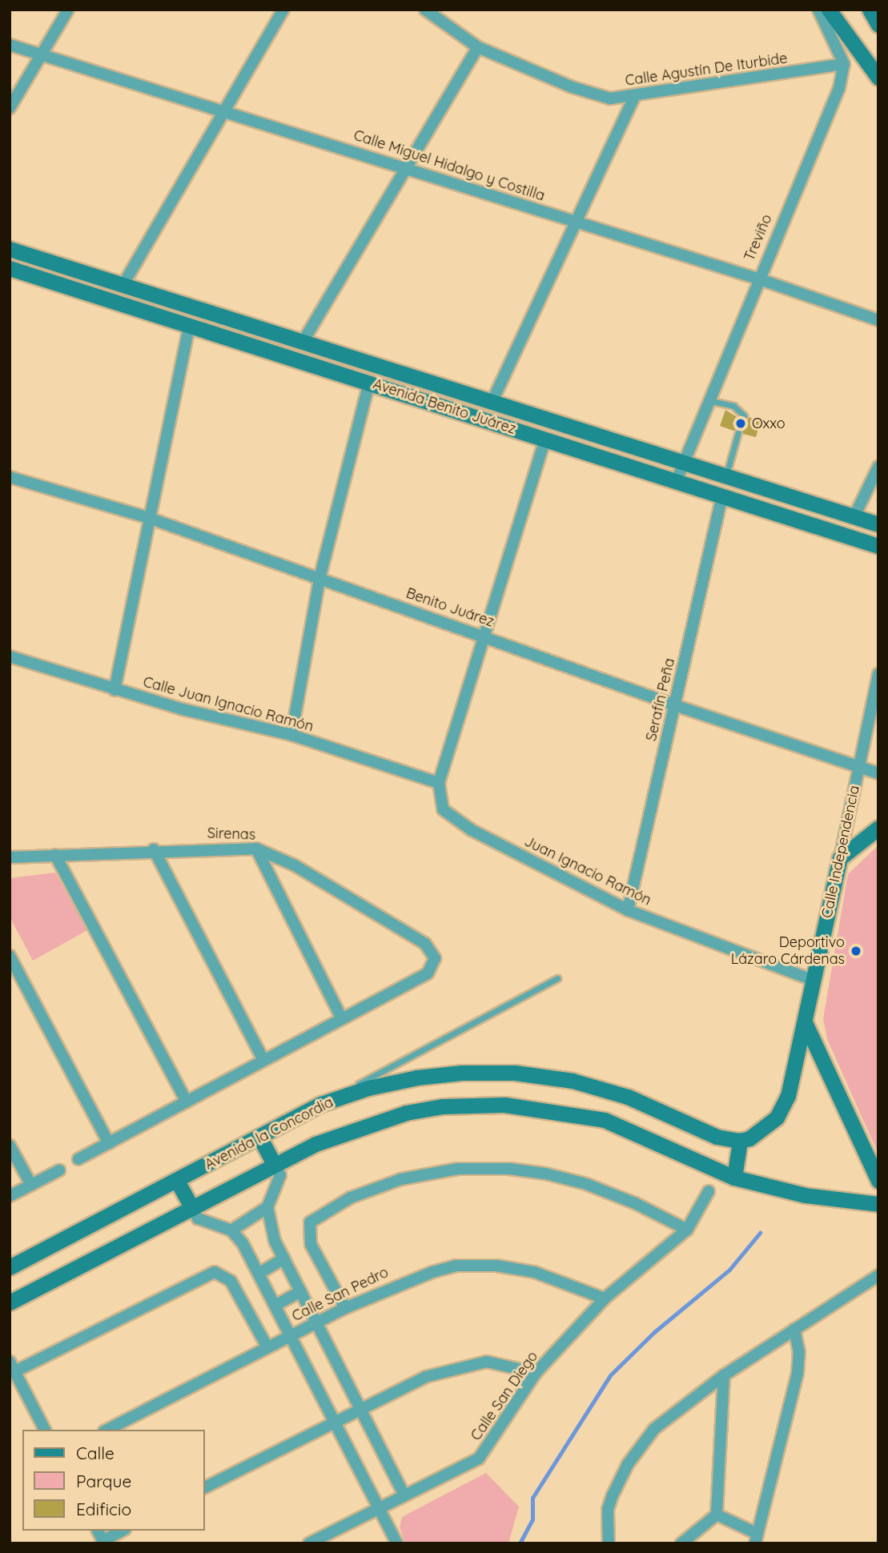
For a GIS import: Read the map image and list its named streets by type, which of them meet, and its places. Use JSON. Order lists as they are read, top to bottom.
{
  "streets": {
    "main road": ["Avenida Benito Juárez", "Calle Independencia", "Avenida la Concordia"],
    "street": [
      "Calle Agustín De Iturbide",
      "Calle Miguel Hidalgo y Costilla",
      "Treviño",
      "Benito Juárez",
      "Serafín Peña",
      "Calle Juan Ignacio Ramón",
      "Sirenas",
      "Juan Ignacio Ramón",
      "Calle San Pedro",
      "Calle San Diego"
    ]
  },
  "crossings": [
    ["Calle Agustín De Iturbide", "Treviño"],
    ["Calle Miguel Hidalgo y Costilla", "Treviño"],
    ["Treviño", "Avenida Benito Juárez"],
    ["Avenida Benito Juárez", "Serafín Peña"],
    ["Benito Juárez", "Serafín Peña"],
    ["Benito Juárez", "Calle Independencia"],
    ["Serafín Peña", "Juan Ignacio Ramón"],
    ["Calle Juan Ignacio Ramón", "Juan Ignacio Ramón"],
    ["Calle Independencia", "Juan Ignacio Ramón"],
    ["Calle Independencia", "Avenida la Concordia"],
    ["Calle San Pedro", "Calle San Diego"]
  ],
  "places": ["Oxxo", "Deportivo Lázaro Cárdenas"],
  "legend": ["Calle", "Parque", "Edificio"]
}
